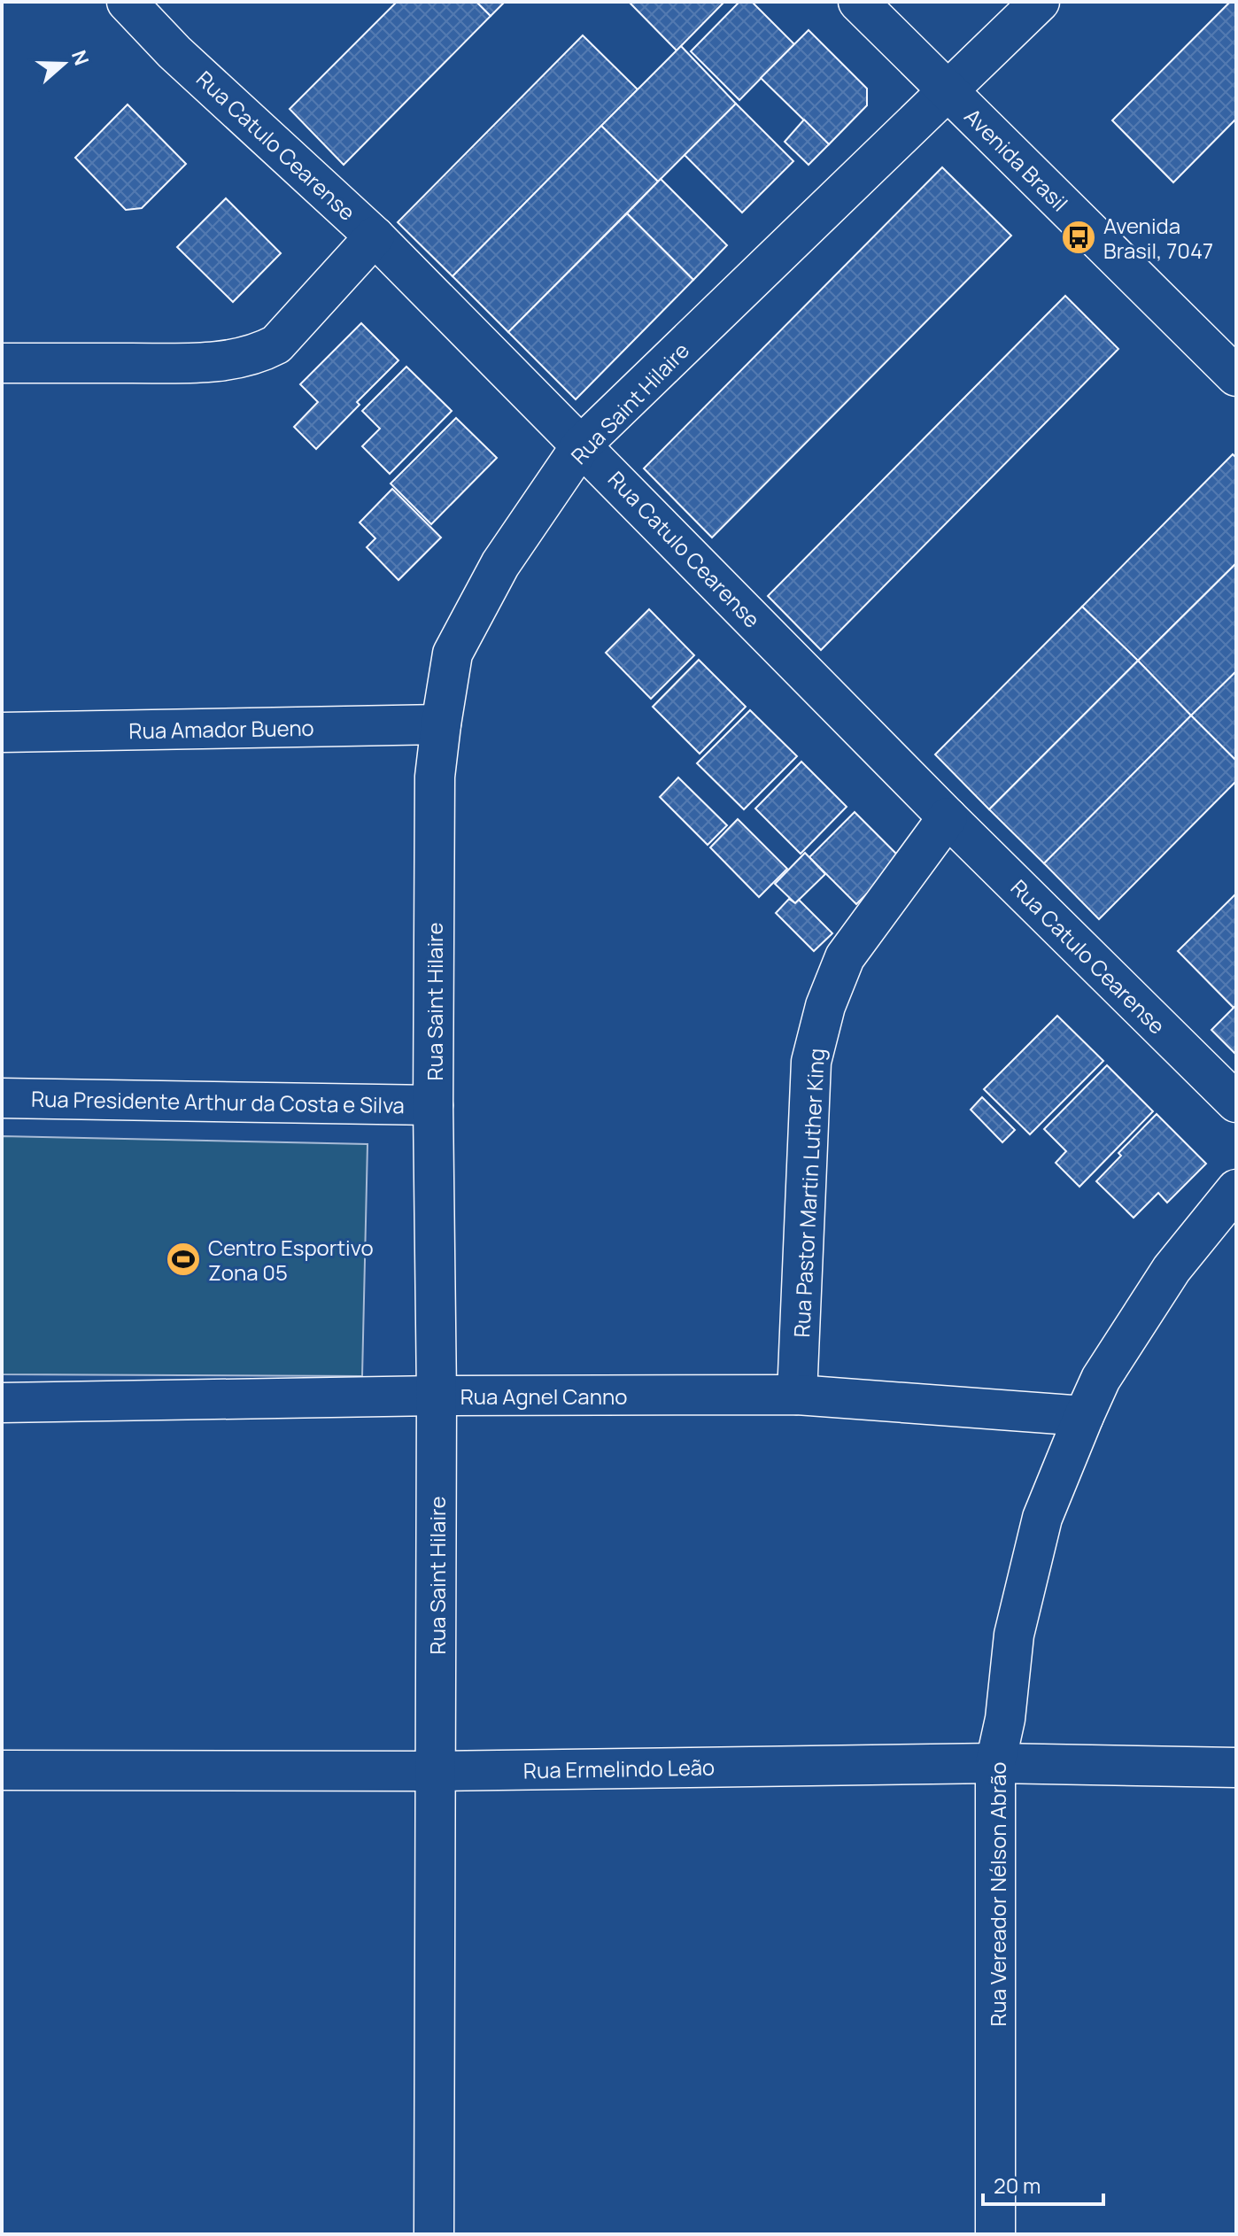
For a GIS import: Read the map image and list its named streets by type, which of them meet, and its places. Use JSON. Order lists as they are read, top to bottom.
{
  "streets": {
    "street": [
      "Rua Catulo Cearense",
      "Avenida Brasil",
      "Rua Saint Hilaire",
      "Rua Amador Bueno",
      "Rua Presidente Arthur da Costa e Silva",
      "Rua Pastor Martin Luther King",
      "Rua Agnel Canno",
      "Rua Ermelindo Leão",
      "Rua Vereador Nélson Abrão"
    ]
  },
  "crossings": [
    ["Rua Catulo Cearense", "Rua Saint Hilaire"],
    ["Rua Catulo Cearense", "Rua Pastor Martin Luther King"],
    ["Avenida Brasil", "Rua Saint Hilaire"],
    ["Rua Saint Hilaire", "Rua Amador Bueno"],
    ["Rua Saint Hilaire", "Rua Presidente Arthur da Costa e Silva"],
    ["Rua Saint Hilaire", "Rua Agnel Canno"],
    ["Rua Saint Hilaire", "Rua Ermelindo Leão"],
    ["Rua Pastor Martin Luther King", "Rua Agnel Canno"],
    ["Rua Agnel Canno", "Rua Vereador Nélson Abrão"],
    ["Rua Ermelindo Leão", "Rua Vereador Nélson Abrão"]
  ],
  "places": {
    "bus stop": ["Avenida Brasil, 7047"],
    "sports": ["Centro Esportivo Zona 05"]
  },
  "scale_bar": "20 m",
  "north": "right"
}
